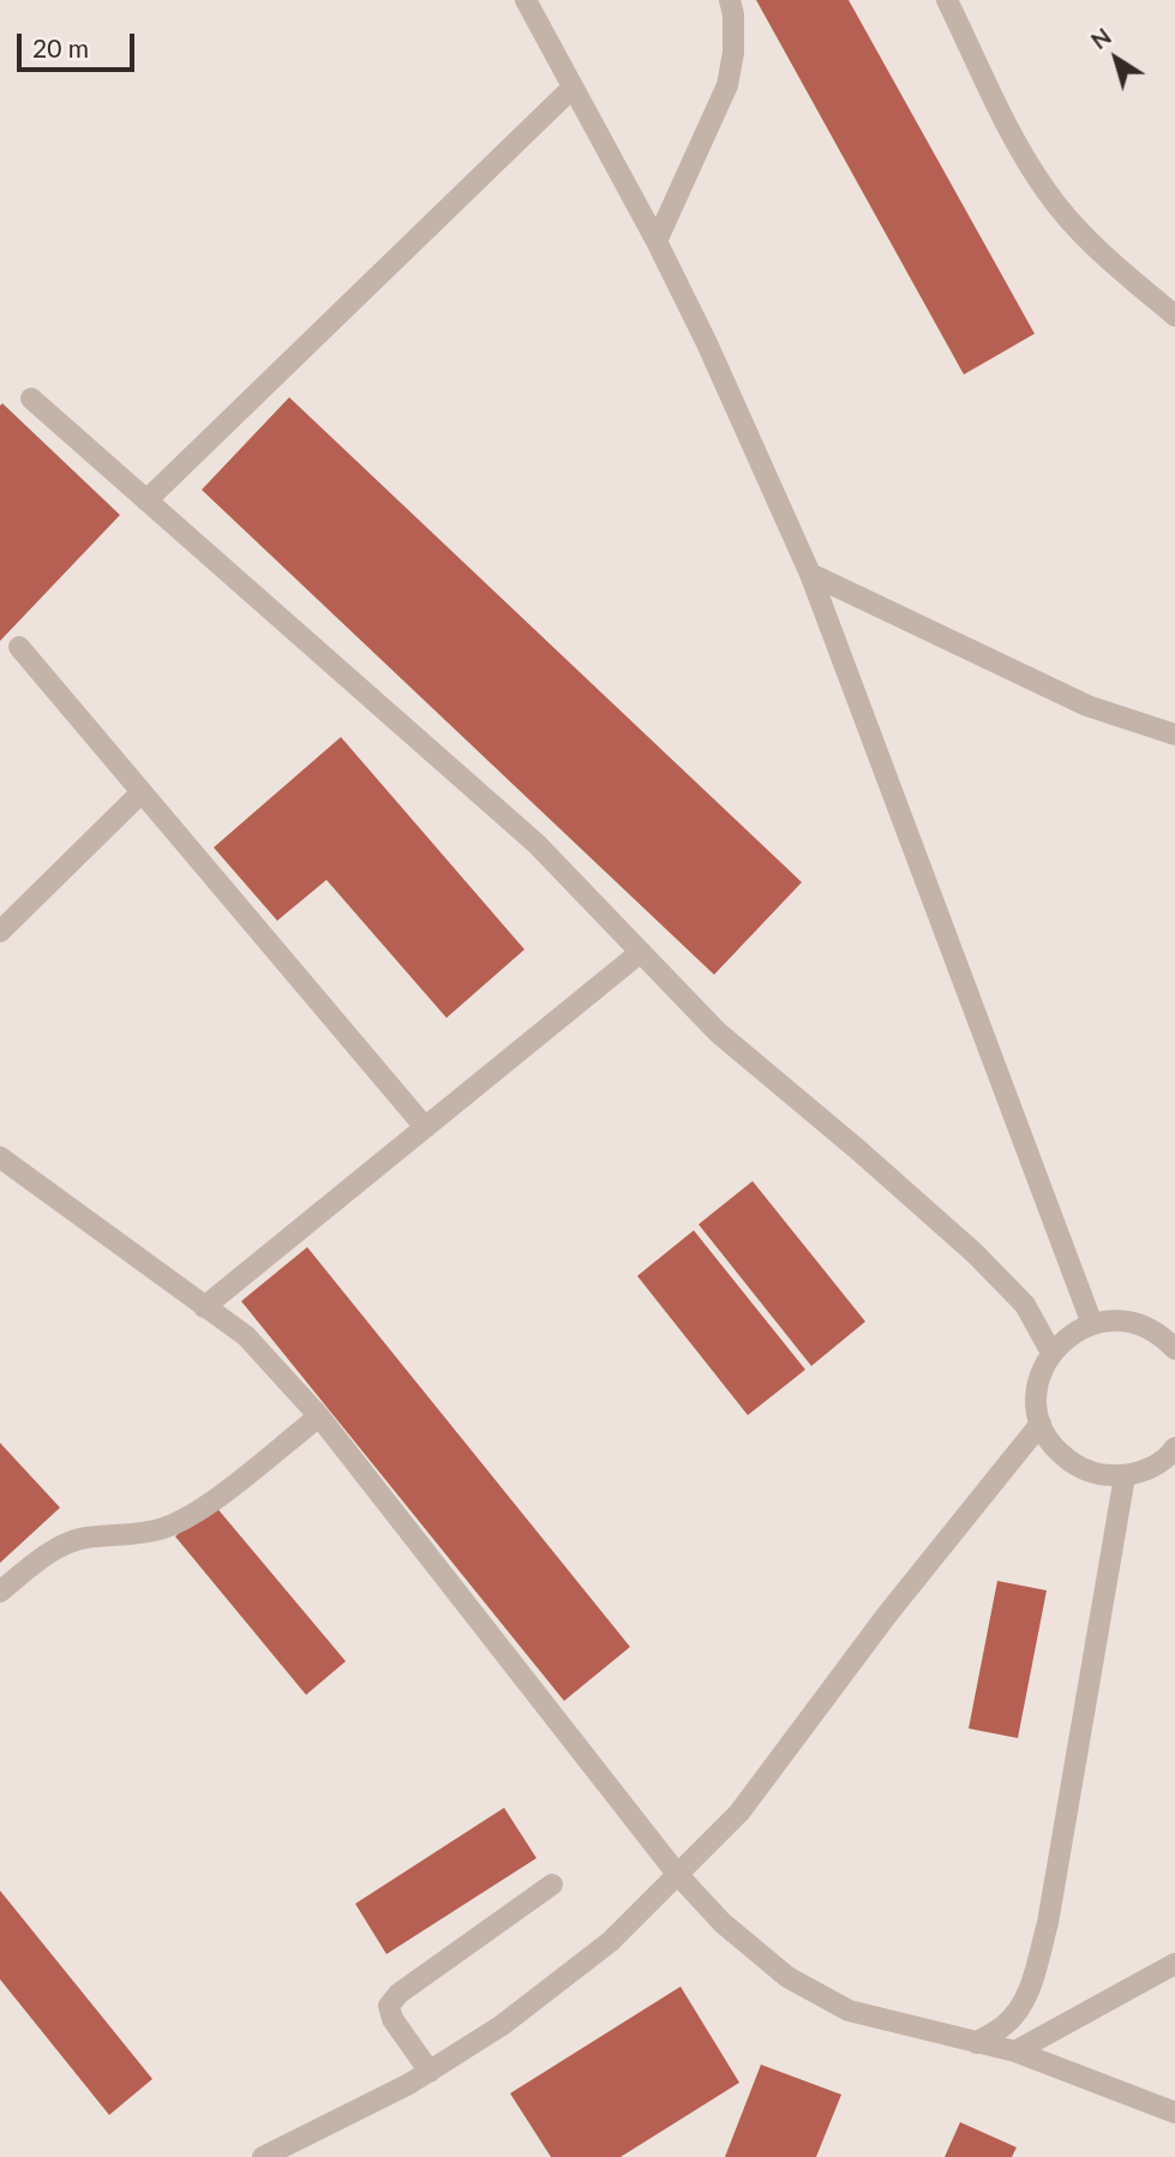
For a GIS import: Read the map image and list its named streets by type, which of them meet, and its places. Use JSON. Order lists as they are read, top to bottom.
{
  "scale_bar": "20 m",
  "north": "top left"
}
